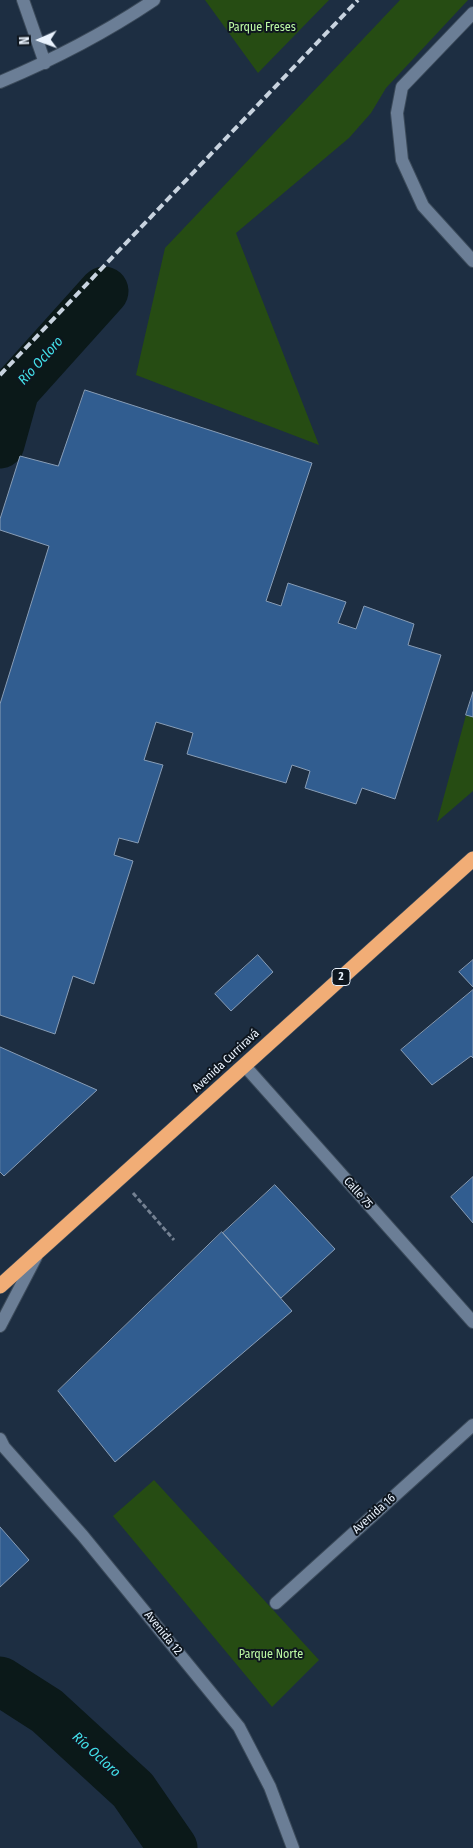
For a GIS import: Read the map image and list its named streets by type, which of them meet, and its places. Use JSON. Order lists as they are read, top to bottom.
{
  "streets": {
    "highway": ["2", "Avenida Curriravá"],
    "street": ["Calle 75", "Avenida 16", "Avenida 12"]
  },
  "crossings": [
    ["Avenida Curriravá", "Calle 75"]
  ],
  "water": ["Río Ocloro"],
  "parks": ["Parque Freses", "Parque Norte"],
  "north": "left"
}
